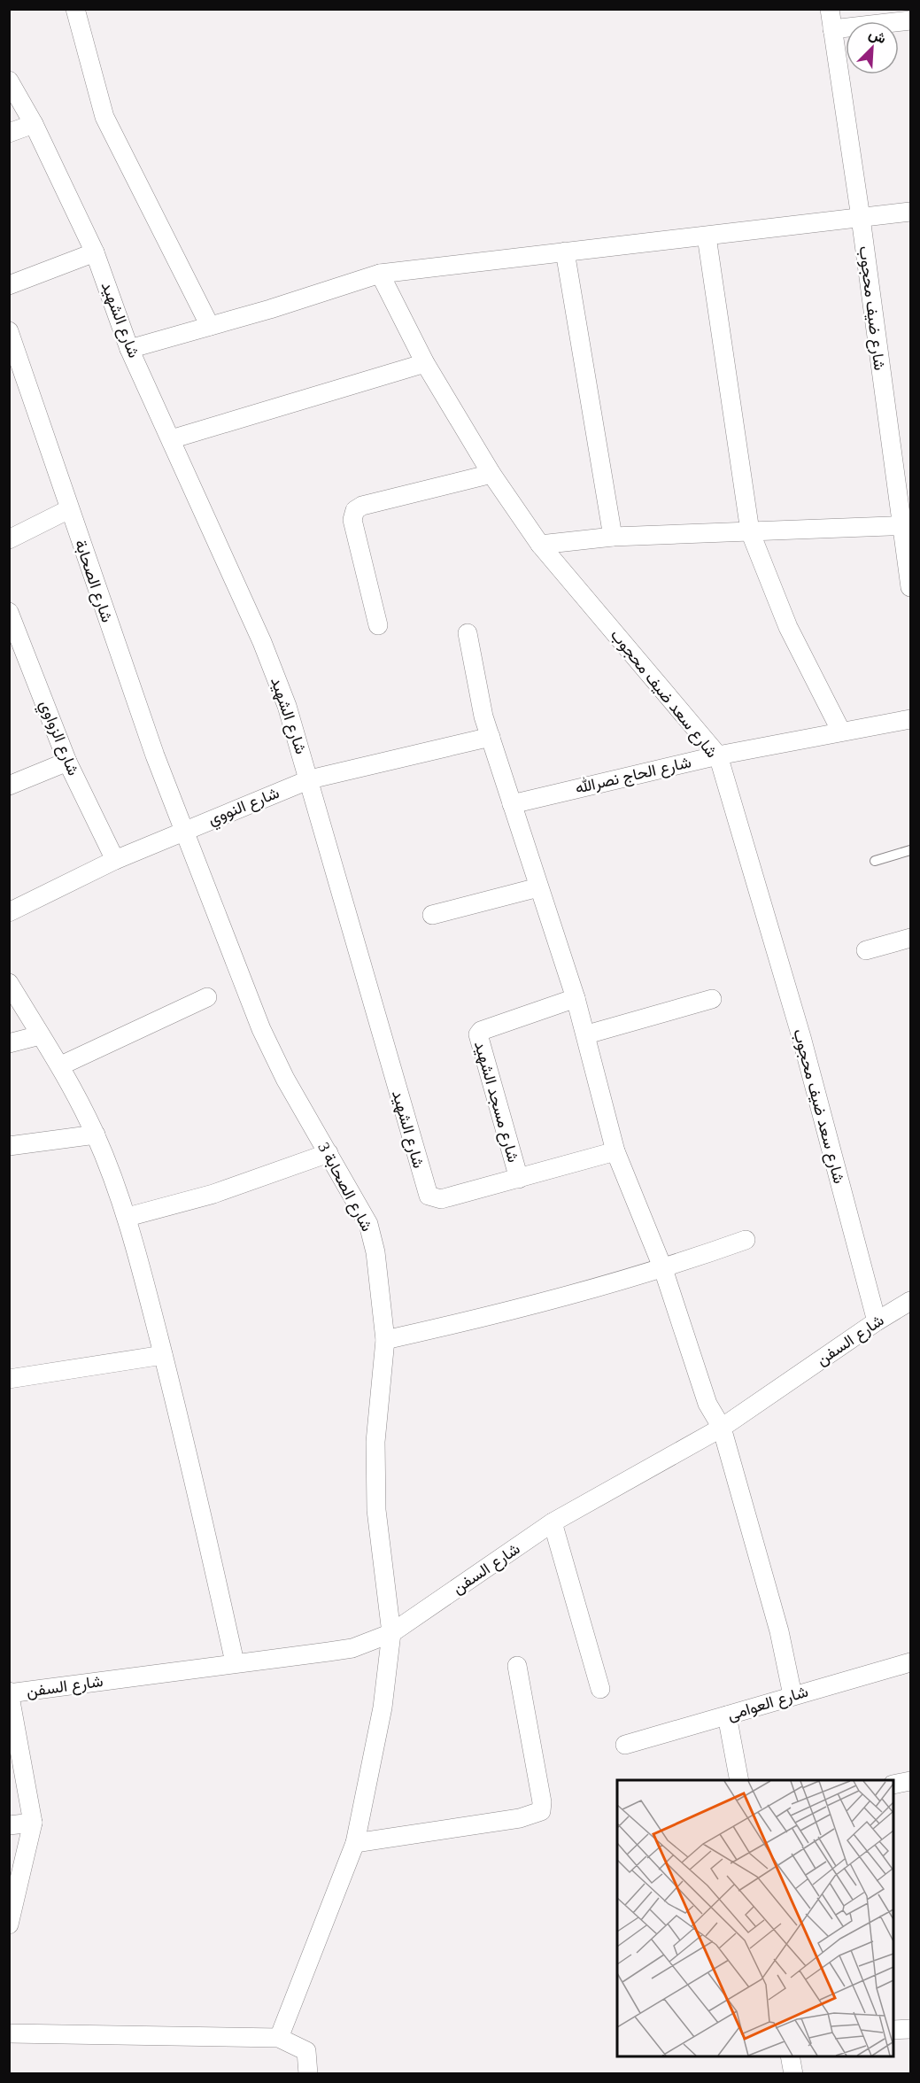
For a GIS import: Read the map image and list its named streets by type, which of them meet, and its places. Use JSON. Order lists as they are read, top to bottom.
{
  "streets": {
    "street": [
      "شارع ضيف محجوب",
      "شارع الشهيد",
      "شارع الصحابة",
      "شارع سعد ضيف محجوب",
      "شارع الزواوي",
      "شارع الحاج نصرالله",
      "شارع النووي",
      "شارع مسجد الشهيد",
      "شارع الصحابة 3",
      "شارع السفن",
      "شارع العوامى"
    ]
  },
  "crossings": [
    ["شارع الشهيد", "شارع النووي"],
    ["شارع الشهيد", "شارع مسجد الشهيد"],
    ["شارع الصحابة", "شارع النووي"],
    ["شارع الصحابة", "شارع الصحابة 3"],
    ["شارع سعد ضيف محجوب", "شارع الحاج نصرالله"],
    ["شارع سعد ضيف محجوب", "شارع السفن"],
    ["شارع الزواوي", "شارع النووي"],
    ["شارع النووي", "شارع الصحابة 3"],
    ["شارع الصحابة 3", "شارع السفن"]
  ],
  "north": "top right"
}
